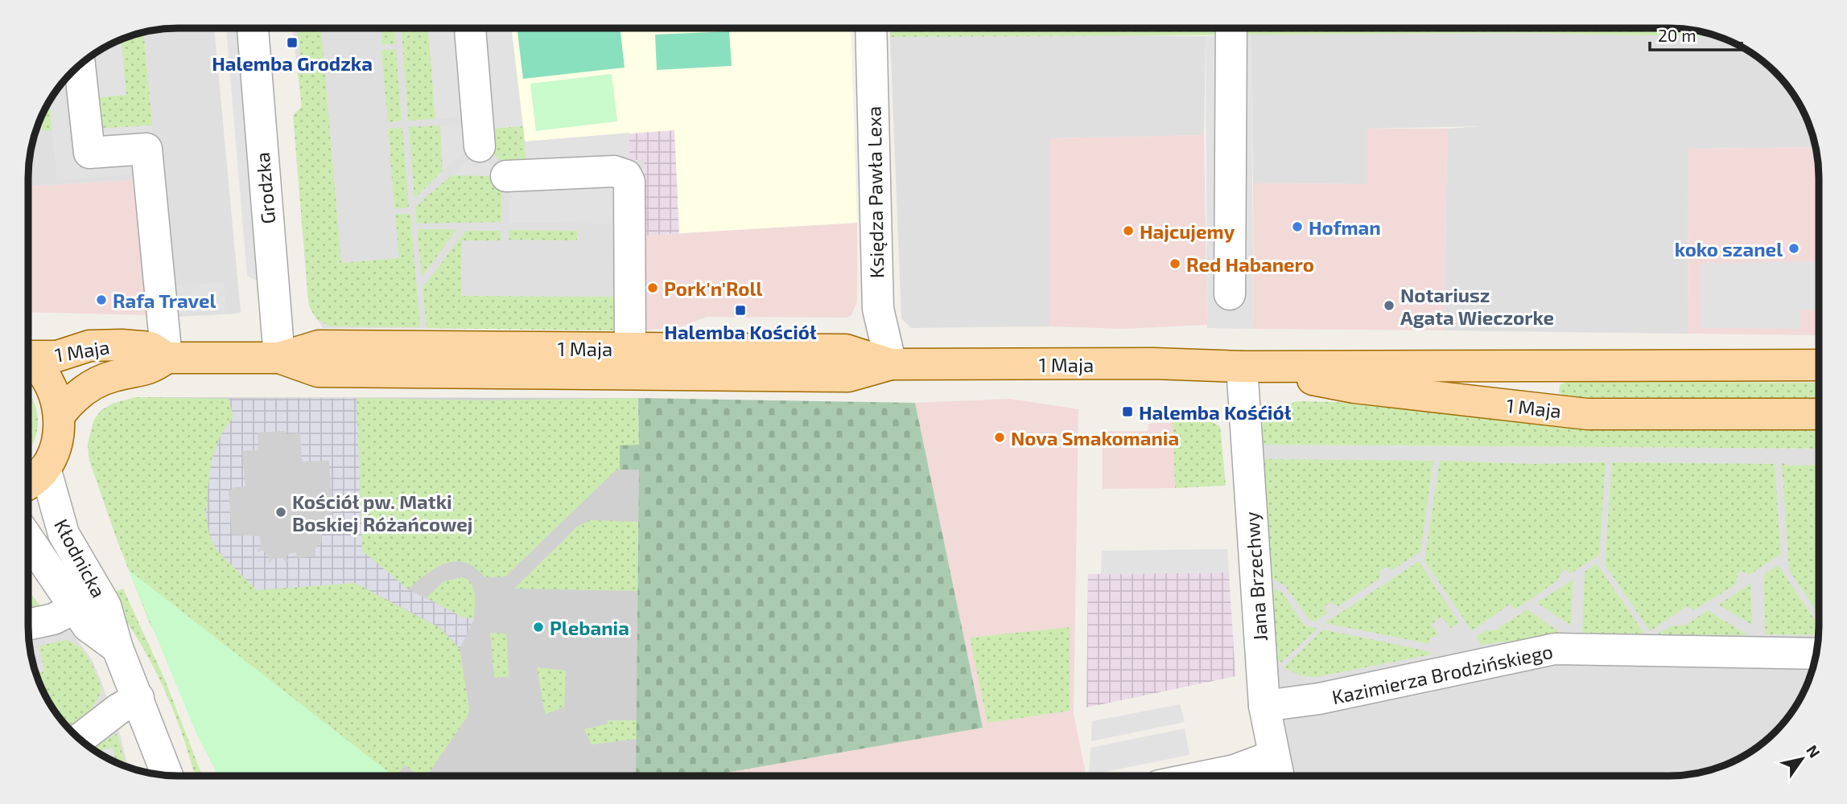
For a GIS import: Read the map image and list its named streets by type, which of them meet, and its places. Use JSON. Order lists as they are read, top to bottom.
{
  "streets": {
    "main road": ["1 Maja"],
    "street": [
      "Grodzka",
      "Księdza Pawła Lexa",
      "Kłodnicka",
      "Jana Brzechwy",
      "Kazimierza Brodzińskiego"
    ]
  },
  "crossings": [
    ["Grodzka", "1 Maja"],
    ["Księdza Pawła Lexa", "1 Maja"],
    ["1 Maja", "Jana Brzechwy"],
    ["Jana Brzechwy", "Kazimierza Brodzińskiego"]
  ],
  "places": {
    "transit": ["Halemba Grodzka", "Halemba Kościół", "Halemba Kośćiół"],
    "other": [
      "Hofman",
      "Hajcujemy",
      "koko szanel",
      "Red Habanero",
      "Pork'n'Roll",
      "Rafa Travel",
      "Notariusz Agata Wieczorke",
      "Nova Smakomania",
      "Kościół pw. Matki Boskiej Różańcowej",
      "Plebania"
    ]
  },
  "scale_bar": "20 m",
  "north": "top right"
}
